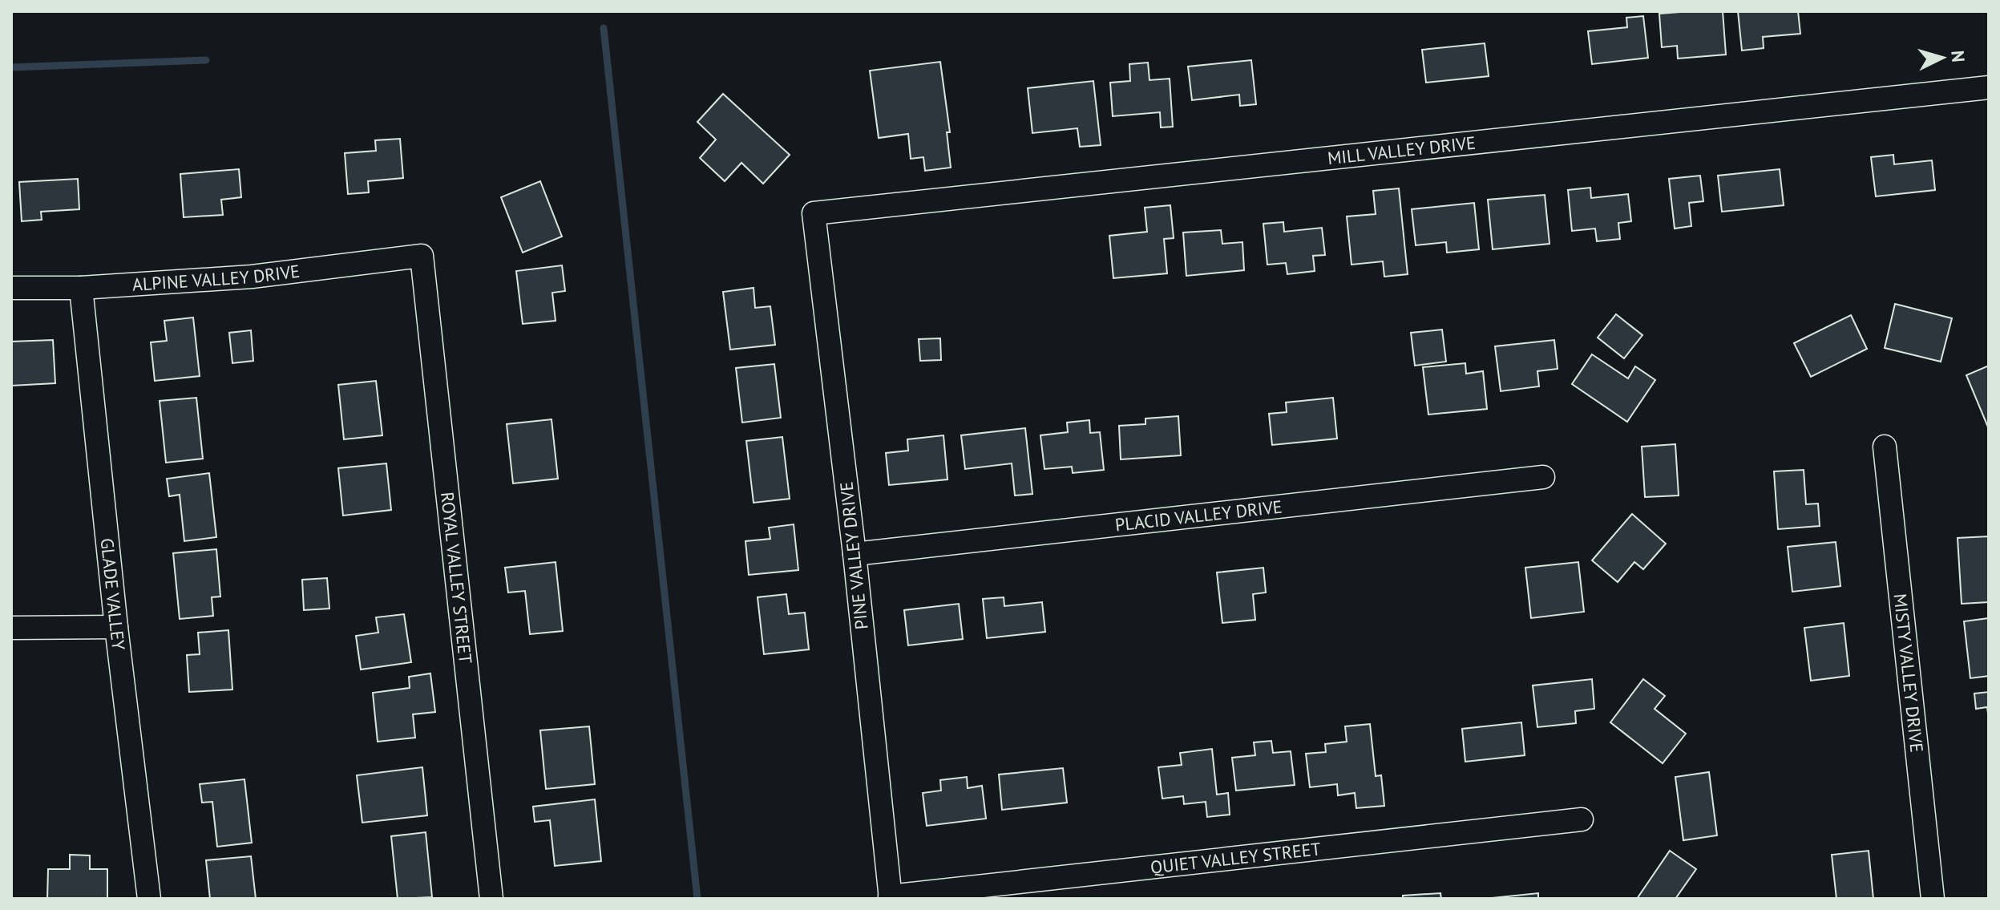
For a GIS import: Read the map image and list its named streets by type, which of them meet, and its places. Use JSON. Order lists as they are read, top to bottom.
{
  "streets": {
    "street": [
      "MILL VALLEY DRIVE",
      "ALPINE VALLEY DRIVE",
      "PLACID VALLEY DRIVE",
      "PINE VALLEY DRIVE",
      "ROYAL VALLEY STREET",
      "GLADE VALLEY",
      "MISTY VALLEY DRIVE",
      "QUIET VALLEY STREET"
    ]
  },
  "crossings": [
    ["MILL VALLEY DRIVE", "PINE VALLEY DRIVE"],
    ["ALPINE VALLEY DRIVE", "ROYAL VALLEY STREET"],
    ["ALPINE VALLEY DRIVE", "GLADE VALLEY"],
    ["PLACID VALLEY DRIVE", "PINE VALLEY DRIVE"],
    ["PINE VALLEY DRIVE", "QUIET VALLEY STREET"]
  ],
  "north": "right"
}
